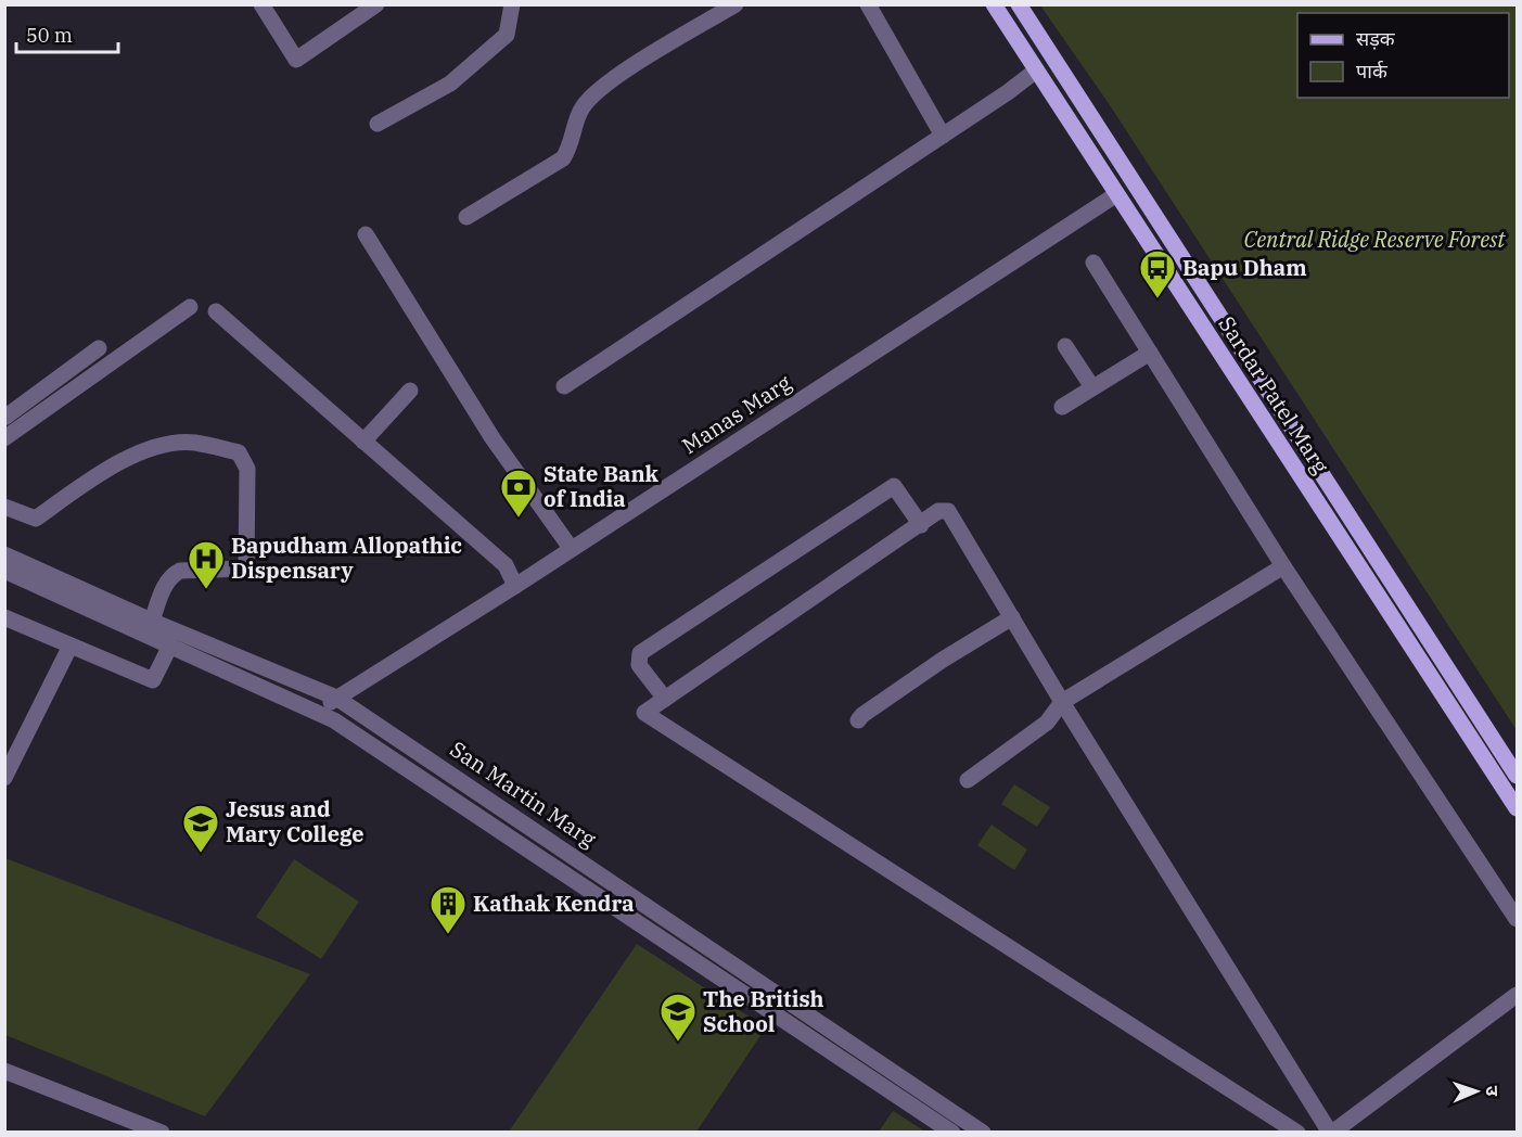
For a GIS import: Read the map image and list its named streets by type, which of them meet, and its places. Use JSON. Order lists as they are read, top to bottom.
{
  "streets": {
    "main road": ["Sardar Patel Marg"],
    "street": ["Manas Marg", "San Martin Marg"]
  },
  "crossings": [
    ["Sardar Patel Marg", "Manas Marg"],
    ["Manas Marg", "San Martin Marg"]
  ],
  "parks": ["Central Ridge Reserve Forest"],
  "places": {
    "bus stop": ["Bapu Dham"],
    "bank": ["State Bank of India"],
    "hospital": ["Bapudham Allopathic Dispensary"],
    "school or university": ["Jesus and Mary College", "The British School"],
    "building": ["Kathak Kendra"]
  },
  "legend": ["सड़क", "पार्क"],
  "scale_bar": "50 m",
  "north": "right"
}
